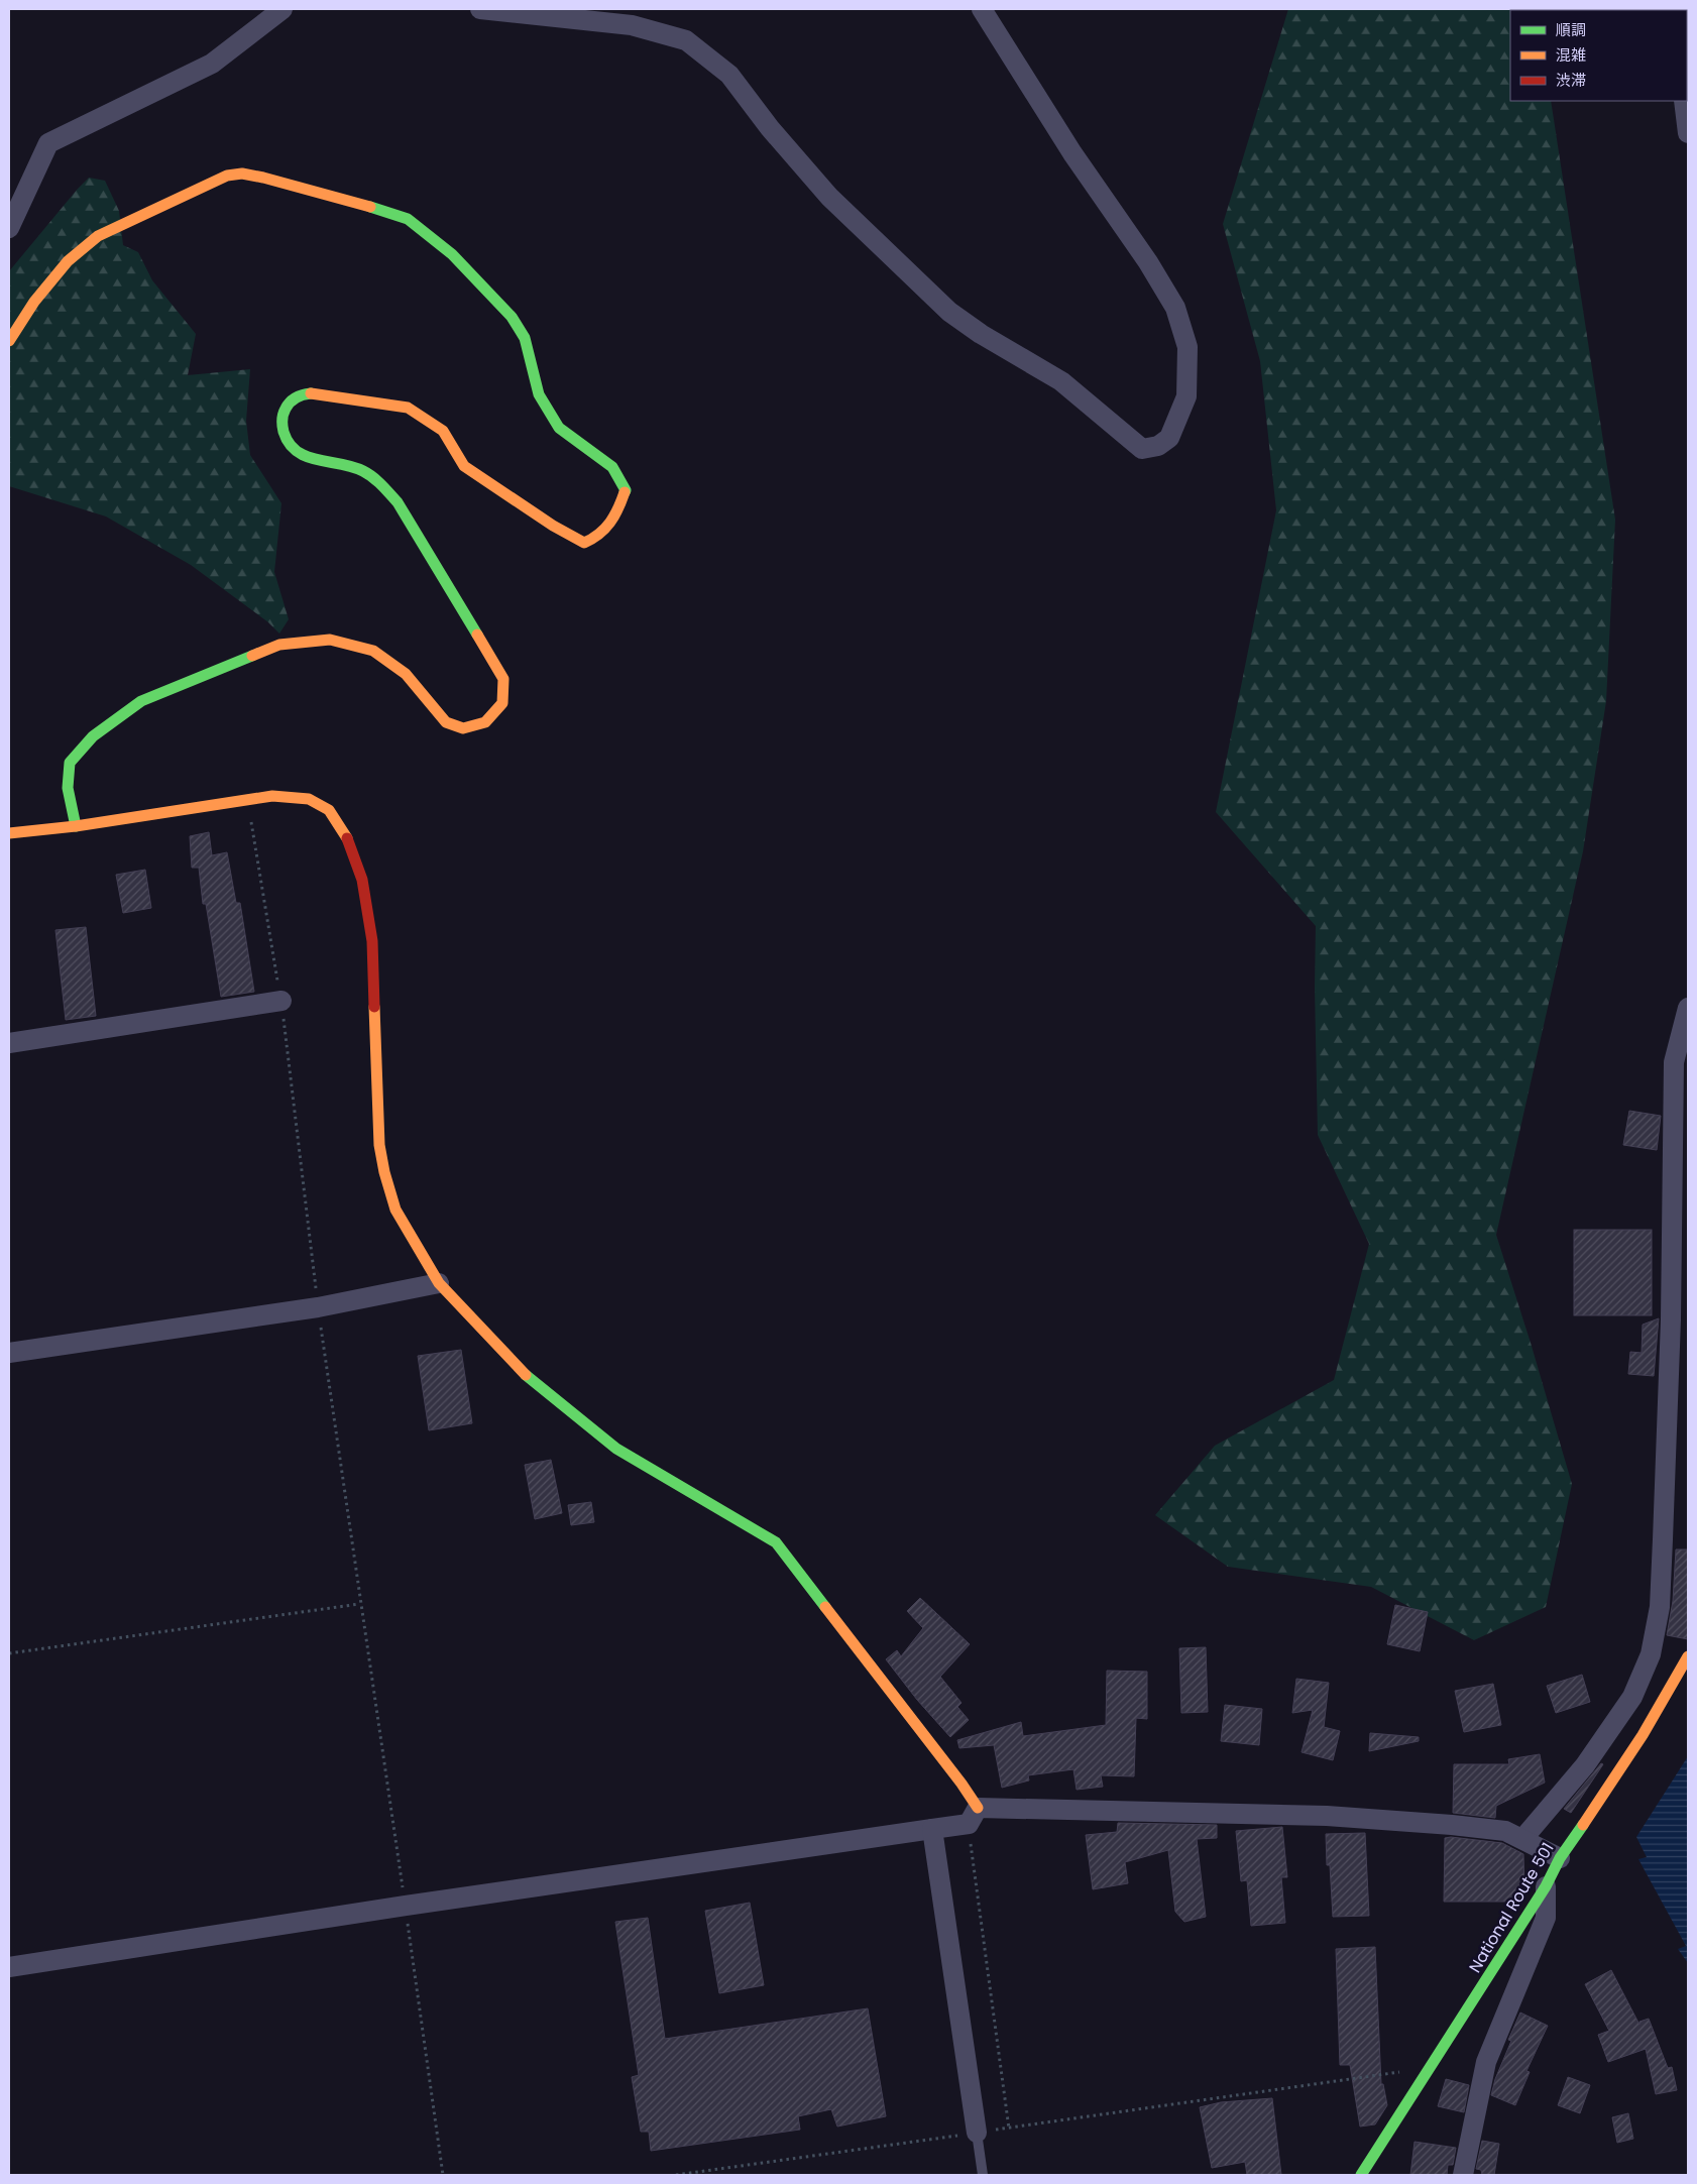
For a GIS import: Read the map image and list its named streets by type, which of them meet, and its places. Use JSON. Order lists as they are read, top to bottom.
{
  "streets": {
    "main road": ["National Route 501"]
  },
  "legend": ["順調", "混雑", "渋滞"]
}
